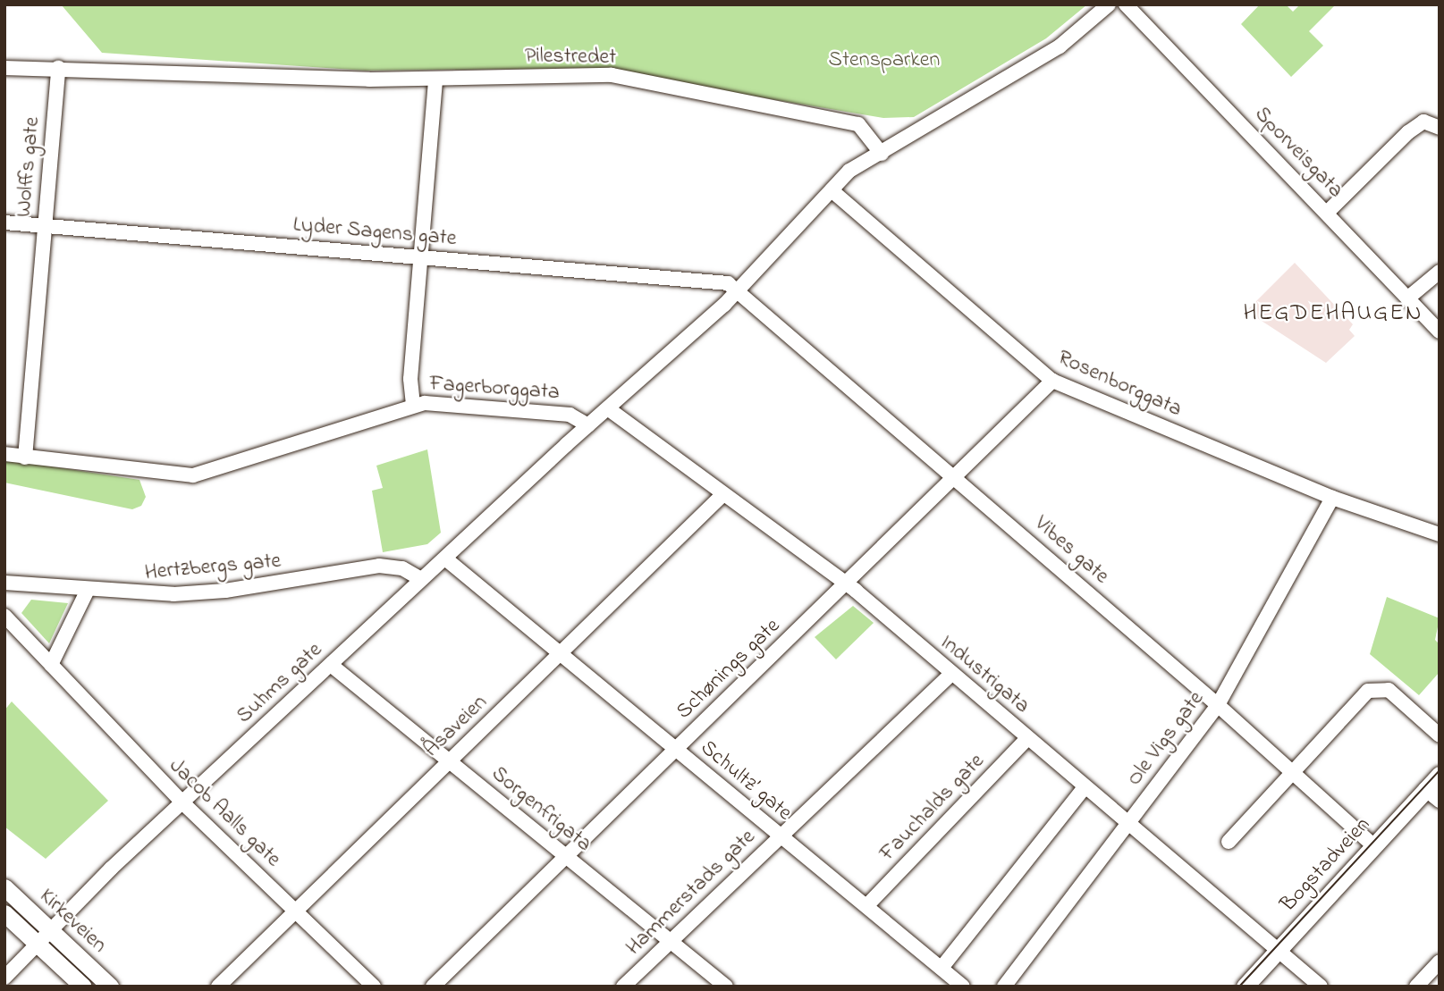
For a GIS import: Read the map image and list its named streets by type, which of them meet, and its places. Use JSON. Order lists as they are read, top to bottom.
{
  "streets": {
    "main road": ["Bogstadveien", "Kirkeveien"],
    "street": [
      "Pilestredet",
      "Sporveisgata",
      "Wolffs gate",
      "Lyder Sagens gate",
      "Rosenborggata",
      "Fagerborggata",
      "Vibes gate",
      "Hertzbergs gate",
      "Schønings gate",
      "Industrigata",
      "Suhms gate",
      "Åsaveien",
      "Ole Vigs gate",
      "Schultz’ gate",
      "Fauchalds gate",
      "Sorgenfrigata",
      "Jacob Aalls gate",
      "Hammerstads gate"
    ]
  },
  "crossings": [
    ["Pilestredet", "Wolffs gate"],
    ["Wolffs gate", "Lyder Sagens gate"],
    ["Wolffs gate", "Fagerborggata"],
    ["Lyder Sagens gate", "Vibes gate"],
    ["Rosenborggata", "Schønings gate"],
    ["Rosenborggata", "Ole Vigs gate"],
    ["Fagerborggata", "Suhms gate"],
    ["Vibes gate", "Schønings gate"],
    ["Vibes gate", "Ole Vigs gate"],
    ["Vibes gate", "Bogstadveien"],
    ["Hertzbergs gate", "Suhms gate"],
    ["Schønings gate", "Industrigata"],
    ["Schønings gate", "Schultz’ gate"],
    ["Schønings gate", "Sorgenfrigata"],
    ["Industrigata", "Åsaveien"],
    ["Industrigata", "Ole Vigs gate"],
    ["Industrigata", "Fauchalds gate"],
    ["Industrigata", "Bogstadveien"],
    ["Industrigata", "Hammerstads gate"],
    ["Suhms gate", "Schultz’ gate"],
    ["Suhms gate", "Sorgenfrigata"],
    ["Suhms gate", "Jacob Aalls gate"],
    ["Suhms gate", "Kirkeveien"],
    ["Åsaveien", "Schultz’ gate"],
    ["Åsaveien", "Sorgenfrigata"],
    ["Åsaveien", "Jacob Aalls gate"],
    ["Schultz’ gate", "Fauchalds gate"],
    ["Schultz’ gate", "Hammerstads gate"],
    ["Sorgenfrigata", "Hammerstads gate"]
  ],
  "districts": ["HEGDEHAUGEN"],
  "parks": ["Stensparken"]
}
